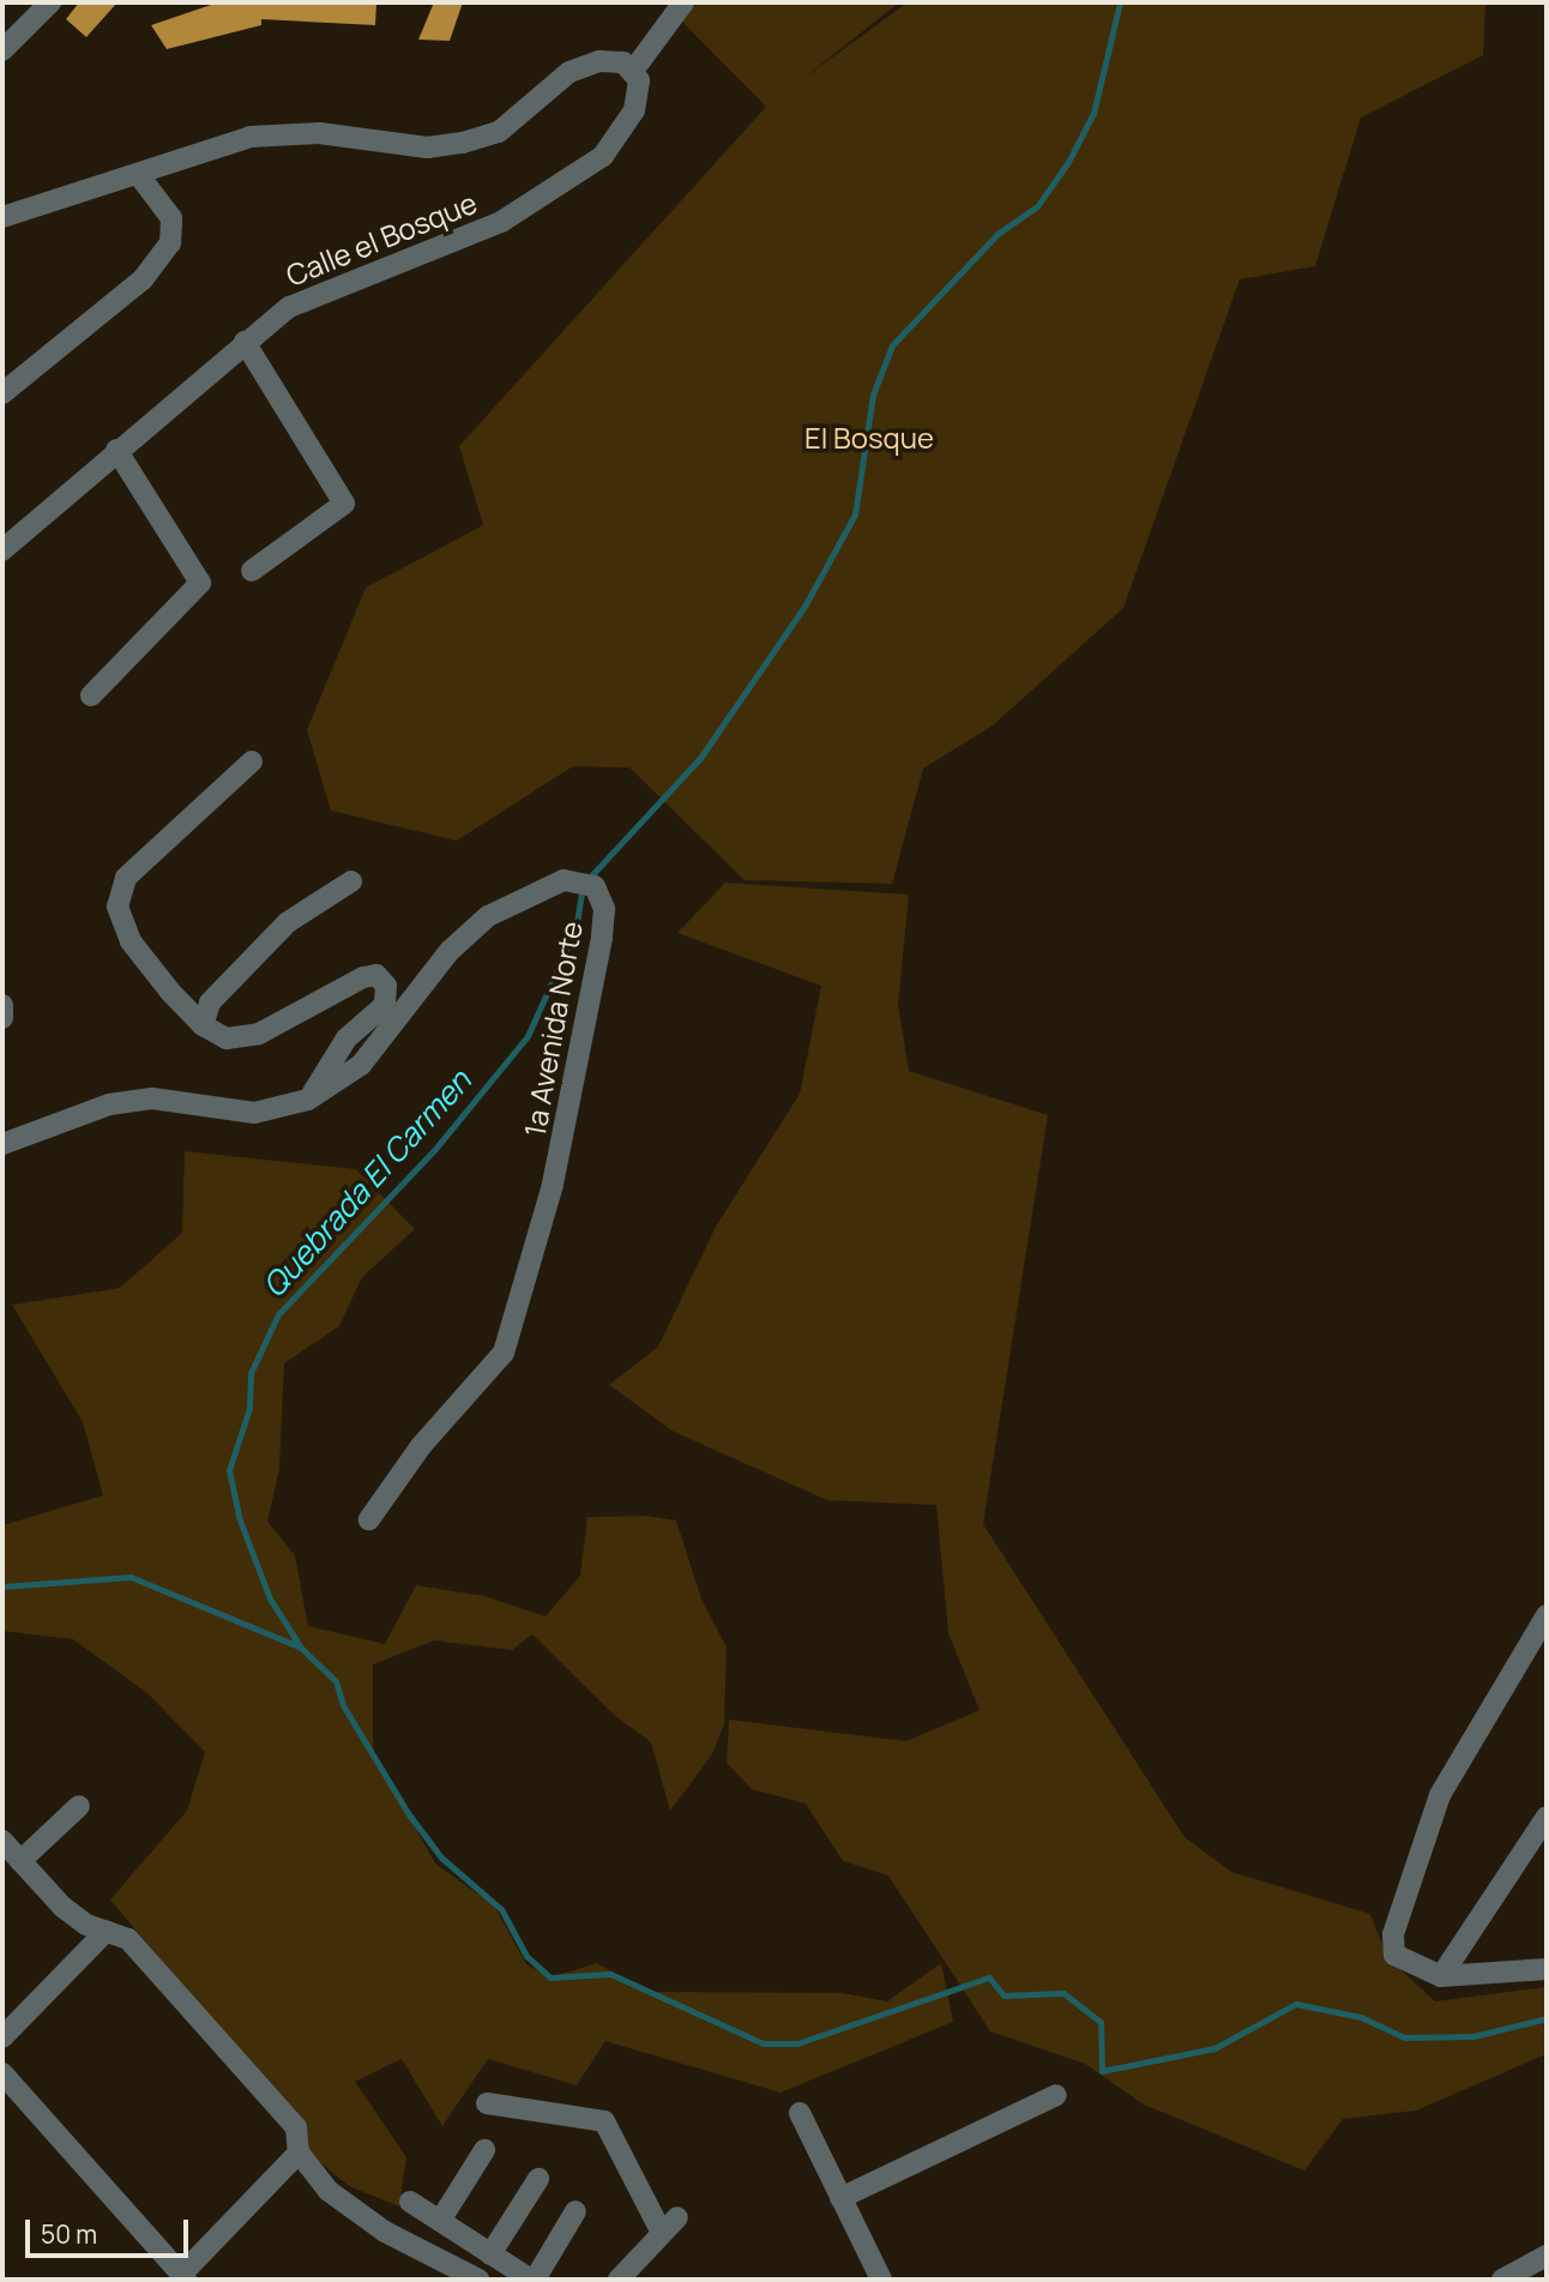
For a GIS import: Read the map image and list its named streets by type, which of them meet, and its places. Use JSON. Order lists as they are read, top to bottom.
{
  "streets": {
    "street": ["Calle el Bosque", "1a Avenida Norte"]
  },
  "water": ["Quebrada El Carmen"],
  "parks": ["El Bosque"],
  "scale_bar": "50 m"
}
